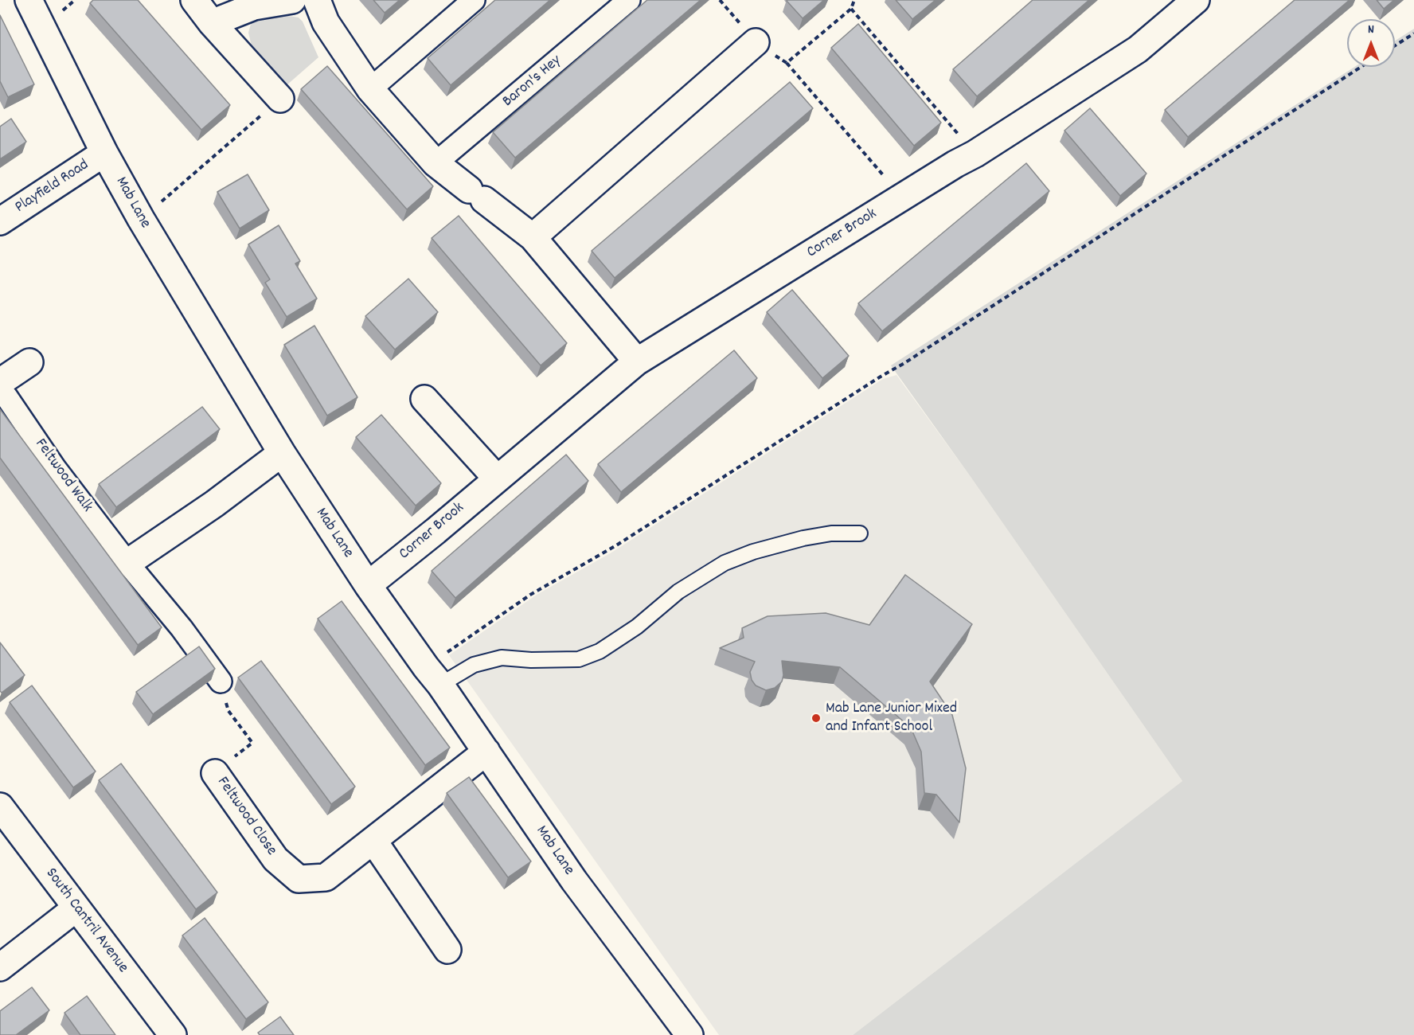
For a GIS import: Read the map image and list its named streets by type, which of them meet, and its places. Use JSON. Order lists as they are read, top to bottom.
{
  "streets": {
    "street": [
      "Baron's Hey",
      "Playfield Road",
      "Mab Lane",
      "Corner Brook",
      "Feltwood Walk",
      "Feltwood Close",
      "South Cantril Avenue"
    ]
  },
  "crossings": [
    ["Playfield Road", "Mab Lane"],
    ["Mab Lane", "Corner Brook"],
    ["Mab Lane", "Feltwood Close"]
  ],
  "places": ["Mab Lane Junior Mixed and Infant School"],
  "north": "top"
}
